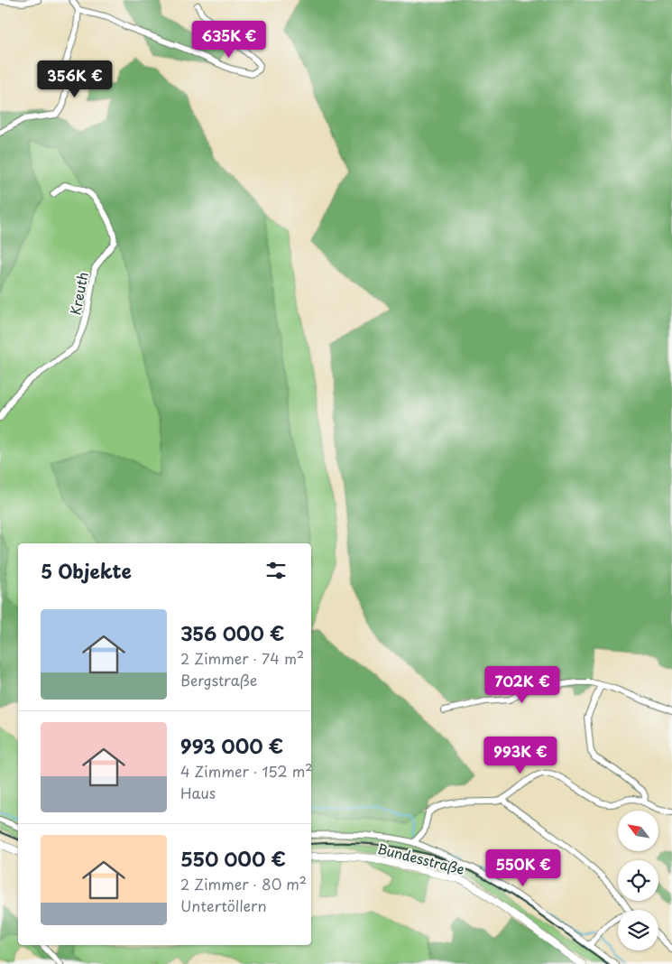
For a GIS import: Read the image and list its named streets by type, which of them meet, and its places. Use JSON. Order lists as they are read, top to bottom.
{
  "streets": {
    "main road": ["Bundesstraße"],
    "street": ["Kreuth"]
  },
  "north": "top left",
  "page": {
    "price": [
      "635K €",
      "356K €",
      "702K €",
      "993K €",
      "550K €"
    ],
    "heading": "5 Objekte",
    "list": [
      {
        "name": "356 000 €",
        "note": "2 Zimmer · 74 m² · Bergstraße"
      },
      {
        "name": "993 000 €",
        "note": "4 Zimmer · 152 m² · Haus"
      },
      {
        "name": "550 000 €",
        "note": "2 Zimmer · 80 m² · Untertöllern"
      }
    ]
  }
}
